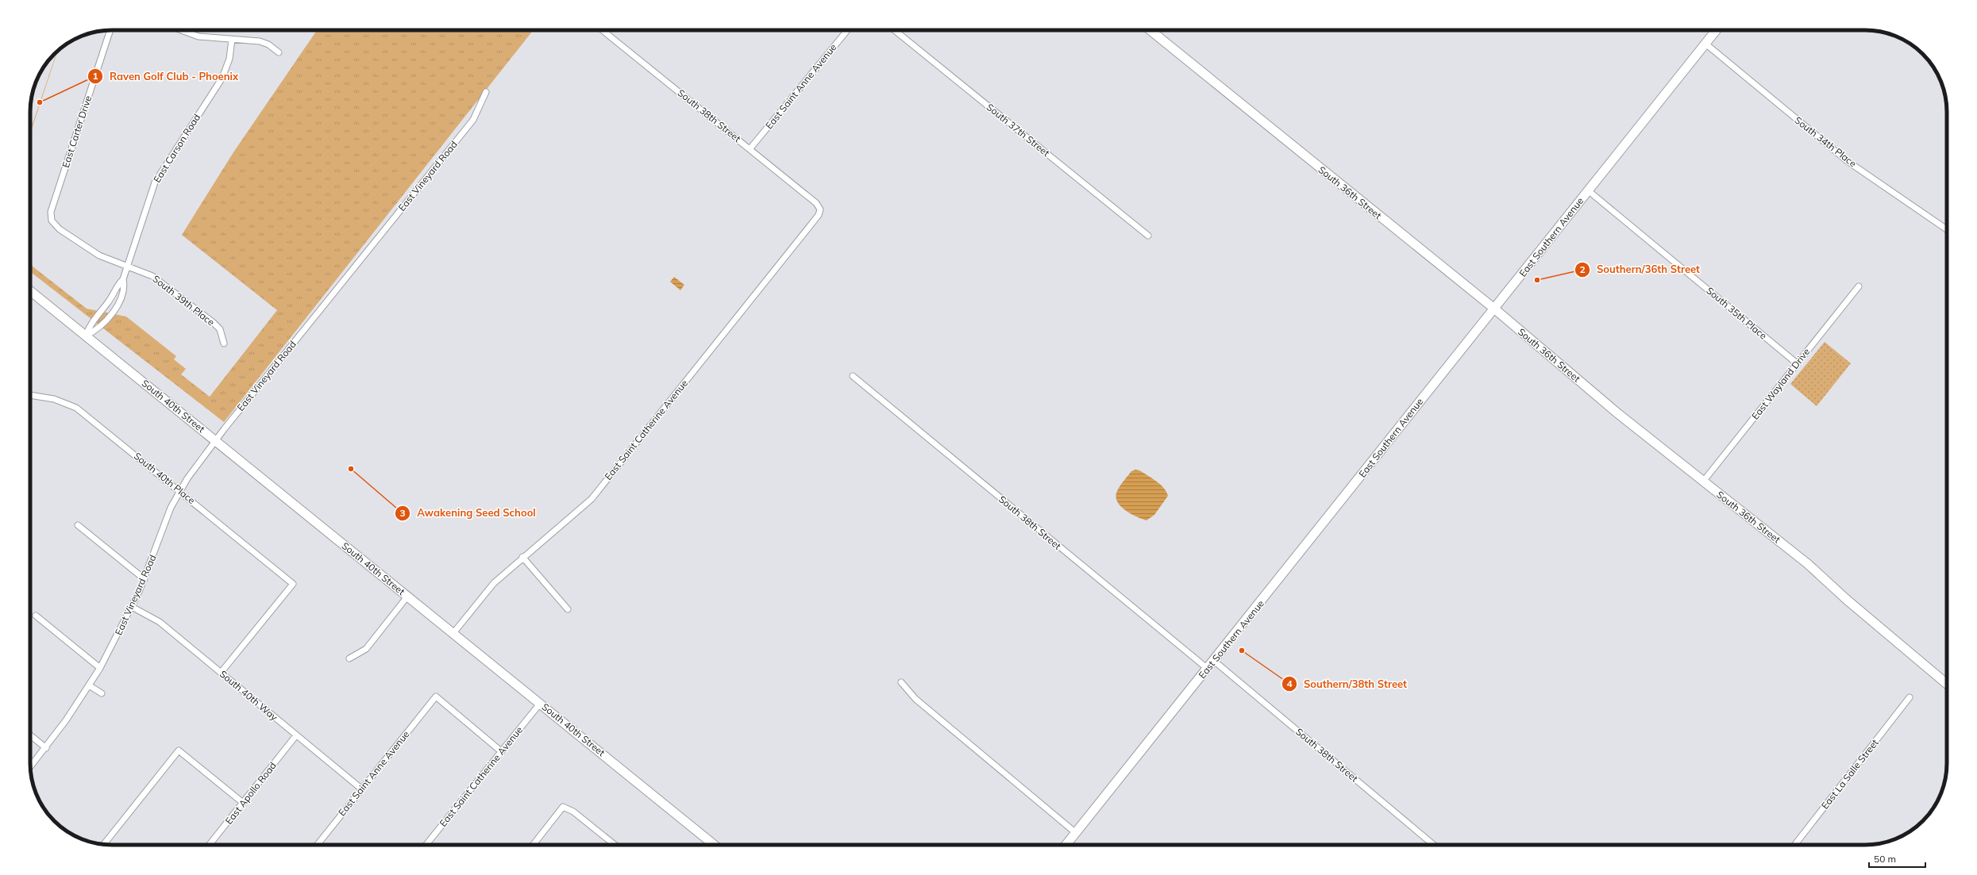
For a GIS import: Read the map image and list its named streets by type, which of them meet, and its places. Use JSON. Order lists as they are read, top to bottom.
{
  "streets": {
    "main road": ["South 36th Street", "East Southern Avenue", "South 40th Street"],
    "street": [
      "East Saint Anne Avenue",
      "South 38th Street",
      "South 37th Street",
      "East Carter Drive",
      "South 34th Place",
      "East Carson Road",
      "East Vineyard Road",
      "South 39th Place",
      "South 35th Place",
      "East Wayland Drive",
      "East Saint Catherine Avenue",
      "South 40th Place",
      "South 40th Way",
      "East La Salle Street",
      "East Apollo Road"
    ]
  },
  "crossings": [
    ["East Saint Anne Avenue", "South 38th Street"],
    ["East Saint Anne Avenue", "East Saint Catherine Avenue"],
    ["East Saint Anne Avenue", "South 40th Way"],
    ["South 38th Street", "East Southern Avenue"],
    ["South 38th Street", "East Saint Catherine Avenue"],
    ["East Carter Drive", "South 39th Place"],
    ["South 34th Place", "East Southern Avenue"],
    ["East Carson Road", "South 39th Place"],
    ["East Carson Road", "South 40th Street"],
    ["East Vineyard Road", "South 40th Street"],
    ["East Vineyard Road", "South 40th Place"],
    ["East Vineyard Road", "South 40th Way"],
    ["South 36th Street", "East Southern Avenue"],
    ["South 36th Street", "East Wayland Drive"],
    ["East Southern Avenue", "South 35th Place"],
    ["South 35th Place", "East Wayland Drive"],
    ["South 40th Street", "East Saint Catherine Avenue"],
    ["South 40th Place", "South 40th Way"],
    ["South 40th Way", "East Apollo Road"]
  ],
  "places": [
    "Raven Golf Club - Phoenix",
    "Southern/36th Street",
    "Awakening Seed School",
    "Southern/38th Street"
  ],
  "scale_bar": "50 m"
}
